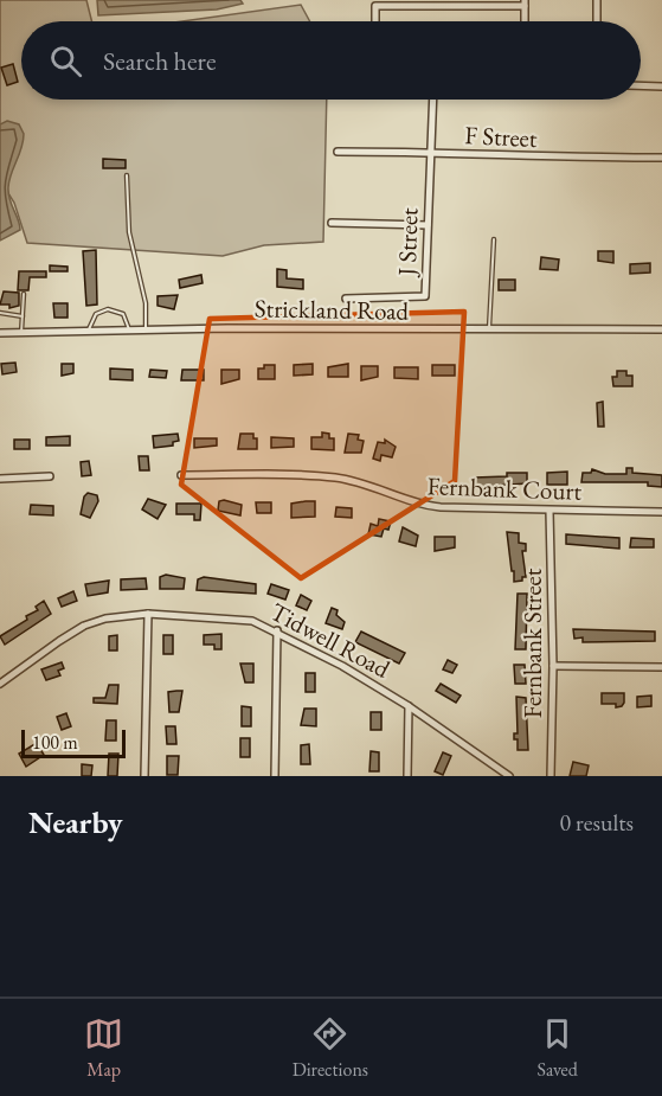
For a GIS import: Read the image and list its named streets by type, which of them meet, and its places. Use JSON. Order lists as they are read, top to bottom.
{
  "streets": {
    "street": [
      "F Street",
      "J Street",
      "Strickland Road",
      "Fernbank Court",
      "Tidwell Road",
      "Fernbank Street"
    ]
  },
  "crossings": [
    ["F Street", "J Street"],
    ["Fernbank Court", "Fernbank Street"]
  ],
  "scale_bar": "100 m",
  "page": {
    "search": "Search here",
    "scale": "100 m",
    "heading": ["Nearby", "0 results"],
    "nav": ["Map", "Directions", "Saved"]
  }
}
